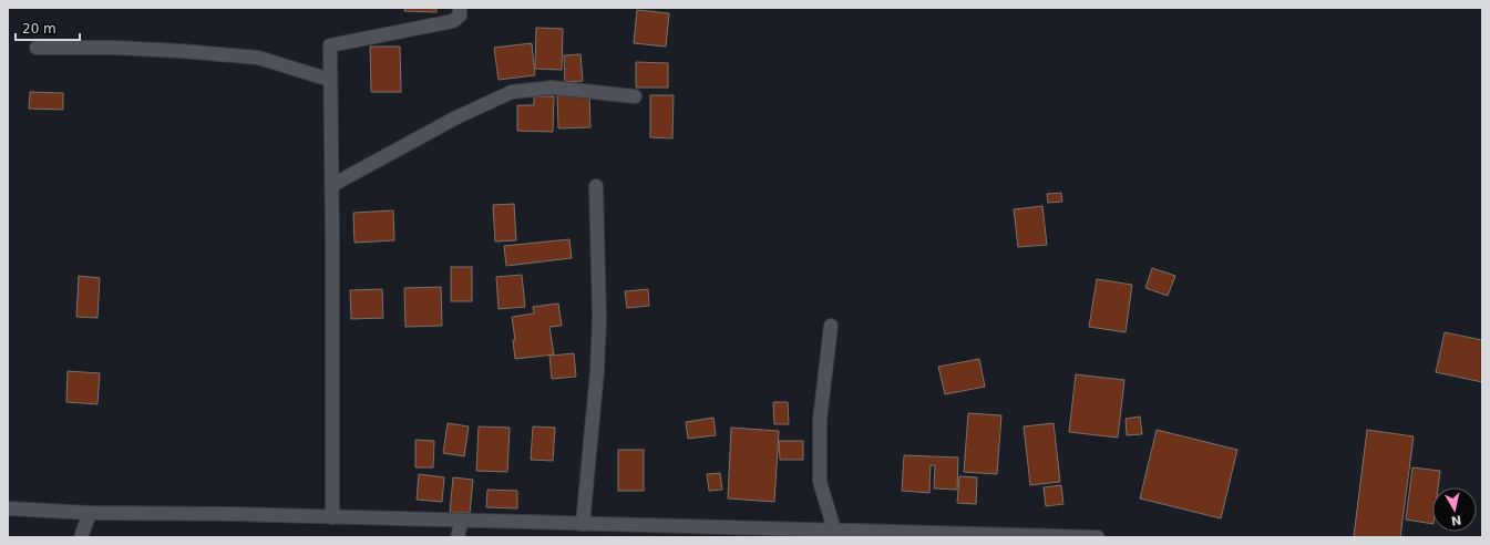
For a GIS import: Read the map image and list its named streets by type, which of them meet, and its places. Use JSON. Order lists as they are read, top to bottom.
{
  "scale_bar": "20 m",
  "north": "bottom"
}
